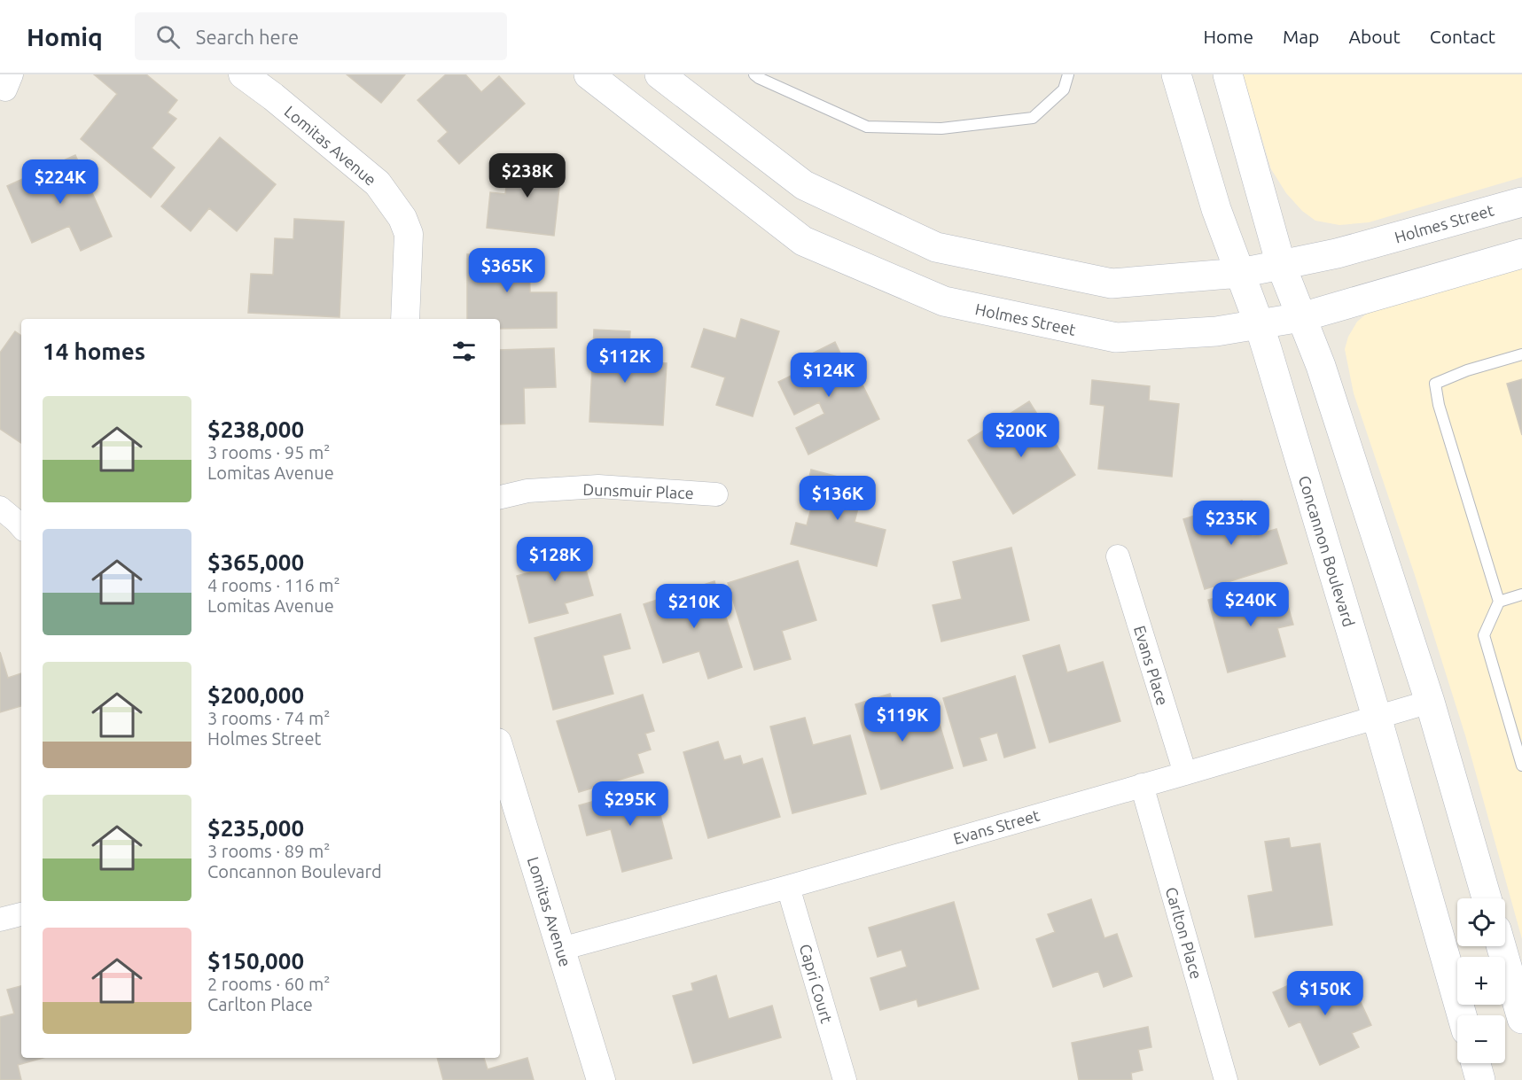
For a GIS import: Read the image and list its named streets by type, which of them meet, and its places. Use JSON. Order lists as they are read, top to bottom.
{
  "streets": {
    "main road": ["Holmes Street", "Concannon Boulevard"],
    "street": [
      "Lomitas Avenue",
      "Dunsmuir Place",
      "Evans Place",
      "Evans Street",
      "Carlton Place",
      "Capri Court"
    ]
  },
  "crossings": [
    ["Lomitas Avenue", "Evans Street"],
    ["Holmes Street", "Concannon Boulevard"],
    ["Concannon Boulevard", "Evans Street"],
    ["Evans Place", "Evans Street"],
    ["Evans Street", "Carlton Place"],
    ["Evans Street", "Capri Court"]
  ],
  "page": {
    "header": "Homiq",
    "search": "Search here",
    "nav": [
      "Home",
      "Map",
      "About",
      "Contact"
    ],
    "price": [
      "$238K",
      "$224K",
      "$365K",
      "$112K",
      "$124K",
      "$200K",
      "$136K",
      "$235K",
      "$128K",
      "$240K",
      "$210K",
      "$119K",
      "$295K",
      "$150K"
    ],
    "heading": "14 homes",
    "list": [
      {
        "name": "$238,000",
        "note": "3 rooms · 95 m² · Lomitas Avenue"
      },
      {
        "name": "$365,000",
        "note": "4 rooms · 116 m² · Lomitas Avenue"
      },
      {
        "name": "$200,000",
        "note": "3 rooms · 74 m² · Holmes Street"
      },
      {
        "name": "$235,000",
        "note": "3 rooms · 89 m² · Concannon Boulevard"
      },
      {
        "name": "$150,000",
        "note": "2 rooms · 60 m² · Carlton Place"
      }
    ],
    "map_buttons": ["+", "−"]
  }
}
